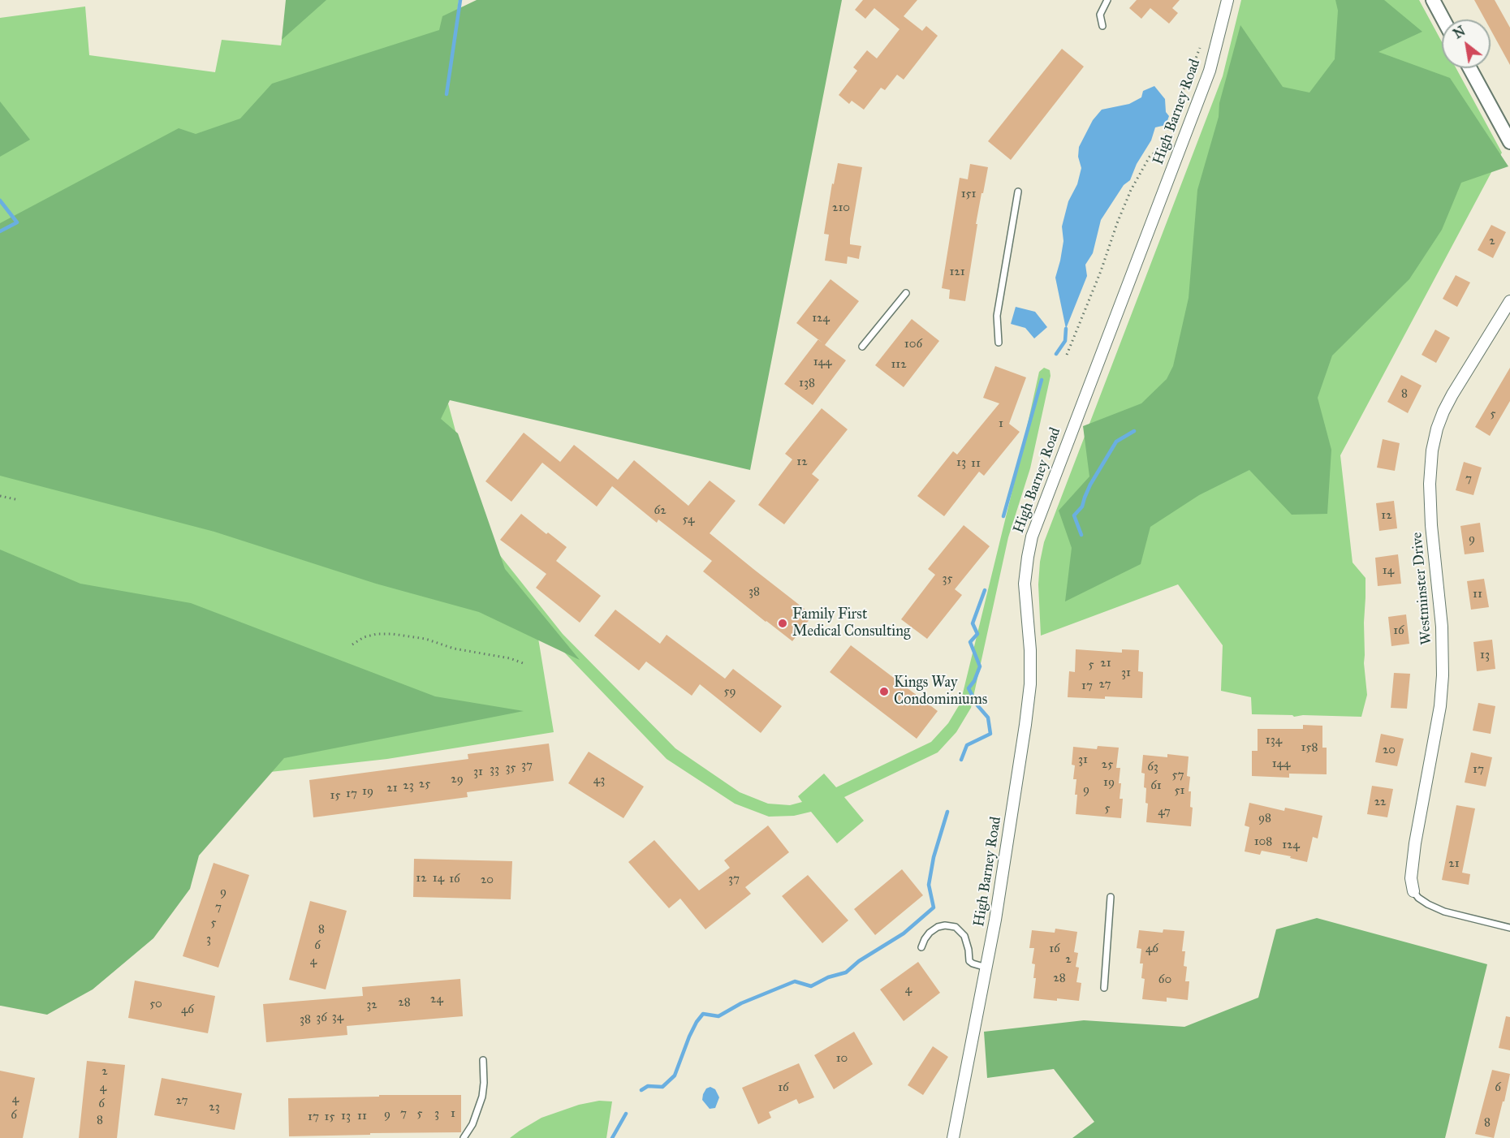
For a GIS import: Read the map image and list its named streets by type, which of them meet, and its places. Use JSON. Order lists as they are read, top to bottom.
{
  "streets": {
    "street": ["High Barney Road", "Westminster Drive"]
  },
  "places": ["Family First Medical Consulting", "Kings Way Condominiums"],
  "house_numbers": [
    "151",
    "210",
    "2",
    "121",
    "124",
    "106",
    "144",
    "112",
    "138",
    "8",
    "5",
    "1",
    "12",
    "13",
    "11",
    "7",
    "62",
    "12",
    "54",
    "9",
    "14",
    "35",
    "38",
    "11",
    "16",
    "13",
    "21",
    "5",
    "31",
    "27",
    "17",
    "59",
    "134",
    "158",
    "20",
    "31",
    "144",
    "25",
    "37",
    "63",
    "35",
    "33",
    "17",
    "31",
    "57",
    "29",
    "43",
    "19",
    "25",
    "23",
    "61",
    "21",
    "9",
    "51",
    "19",
    "17",
    "15",
    "22",
    "5",
    "47",
    "98",
    "108",
    "124",
    "21",
    "12",
    "14",
    "16",
    "37",
    "20",
    "9",
    "7",
    "5",
    "8",
    "3",
    "6",
    "16",
    "46",
    "2",
    "4",
    "28",
    "60",
    "4",
    "24",
    "28",
    "50",
    "32",
    "46",
    "34",
    "36",
    "38",
    "10",
    "2",
    "4",
    "16",
    "6",
    "4",
    "27",
    "6",
    "23",
    "7",
    "5",
    "3",
    "1",
    "9",
    "6",
    "13",
    "11",
    "17",
    "15",
    "8",
    "8"
  ],
  "north": "top left"
}
